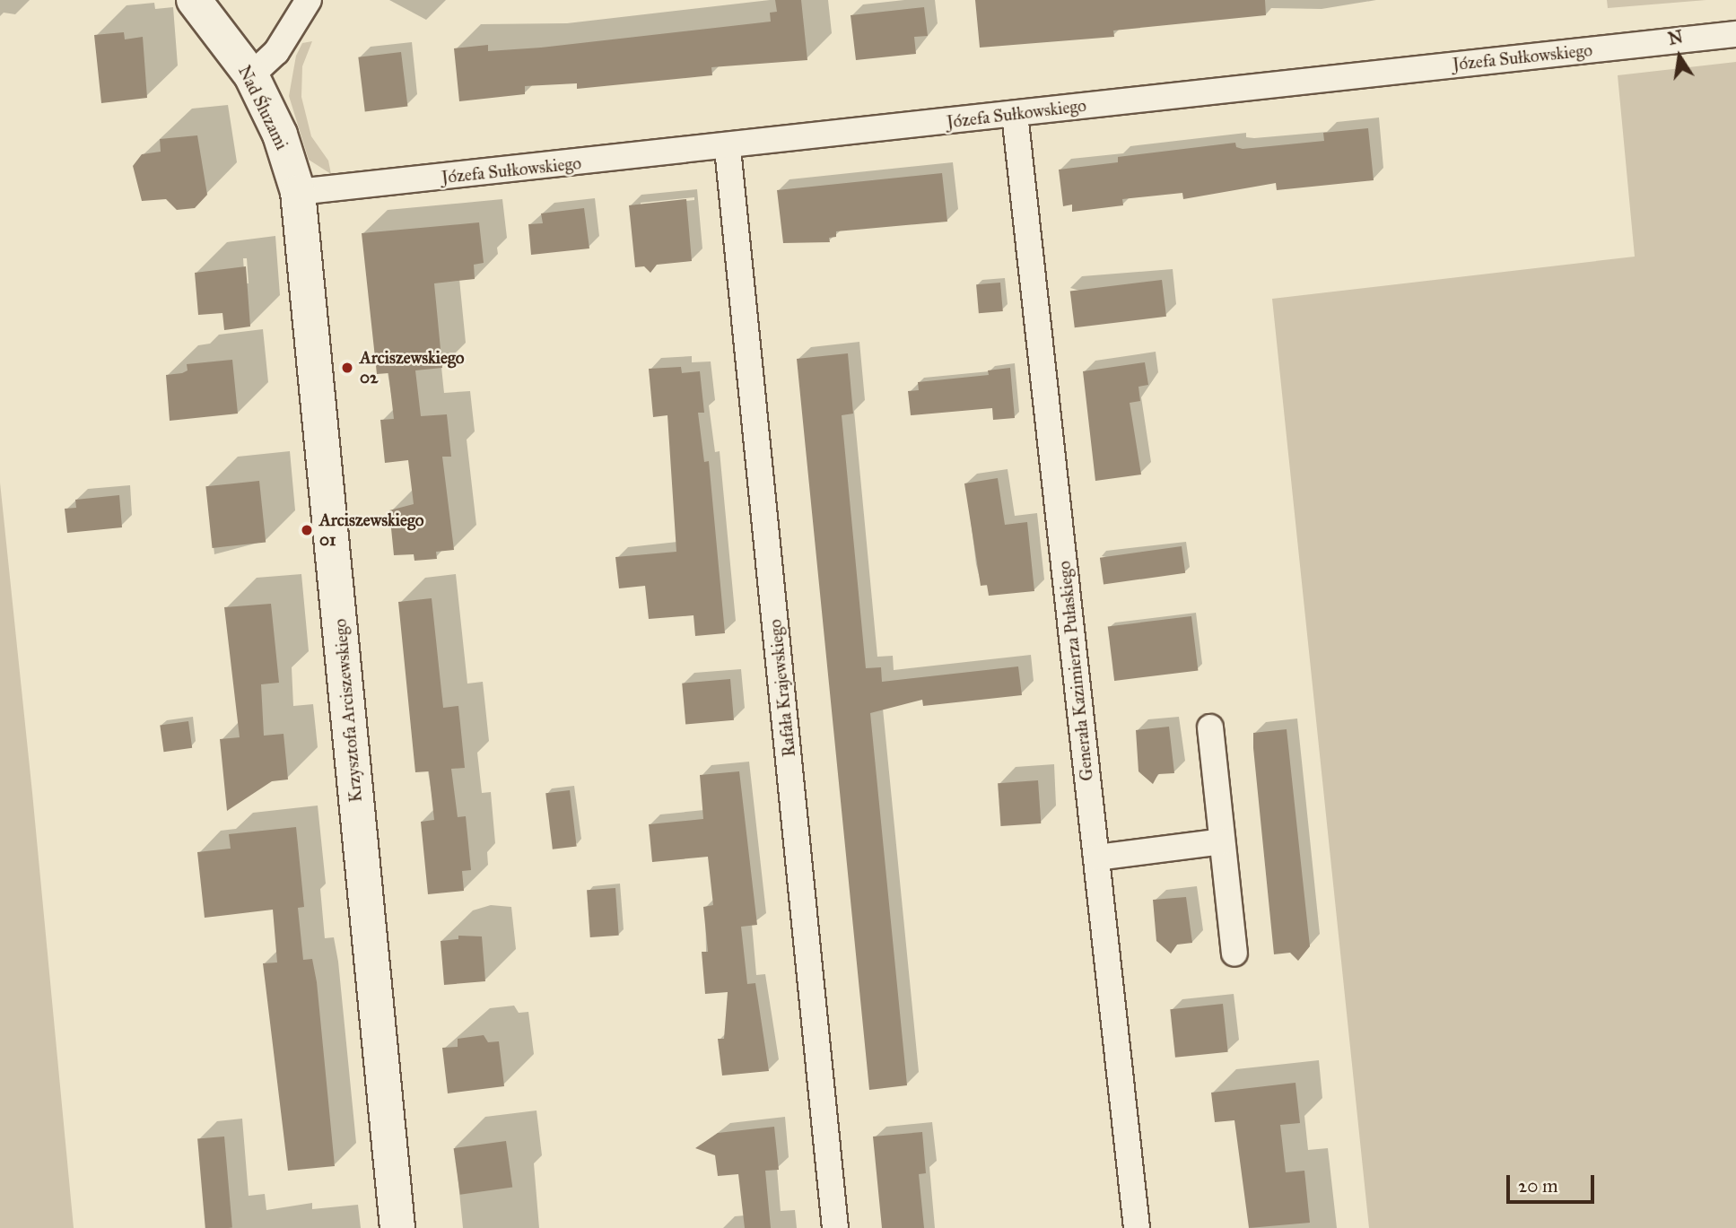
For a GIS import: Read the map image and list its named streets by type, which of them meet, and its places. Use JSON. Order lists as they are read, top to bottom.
{
  "streets": {
    "street": [
      "Józefa Sułkowskiego",
      "Nad Śluzami",
      "Generała Kazimierza Pułaskiego",
      "Rafała Krajewskiego",
      "Krzysztofa Arciszewskiego"
    ]
  },
  "crossings": [
    ["Józefa Sułkowskiego", "Nad Śluzami"],
    ["Józefa Sułkowskiego", "Generała Kazimierza Pułaskiego"],
    ["Józefa Sułkowskiego", "Rafała Krajewskiego"],
    ["Józefa Sułkowskiego", "Krzysztofa Arciszewskiego"],
    ["Nad Śluzami", "Krzysztofa Arciszewskiego"]
  ],
  "places": ["Arciszewskiego 02", "Arciszewskiego 01"],
  "scale_bar": "20 m",
  "north": "top"
}
